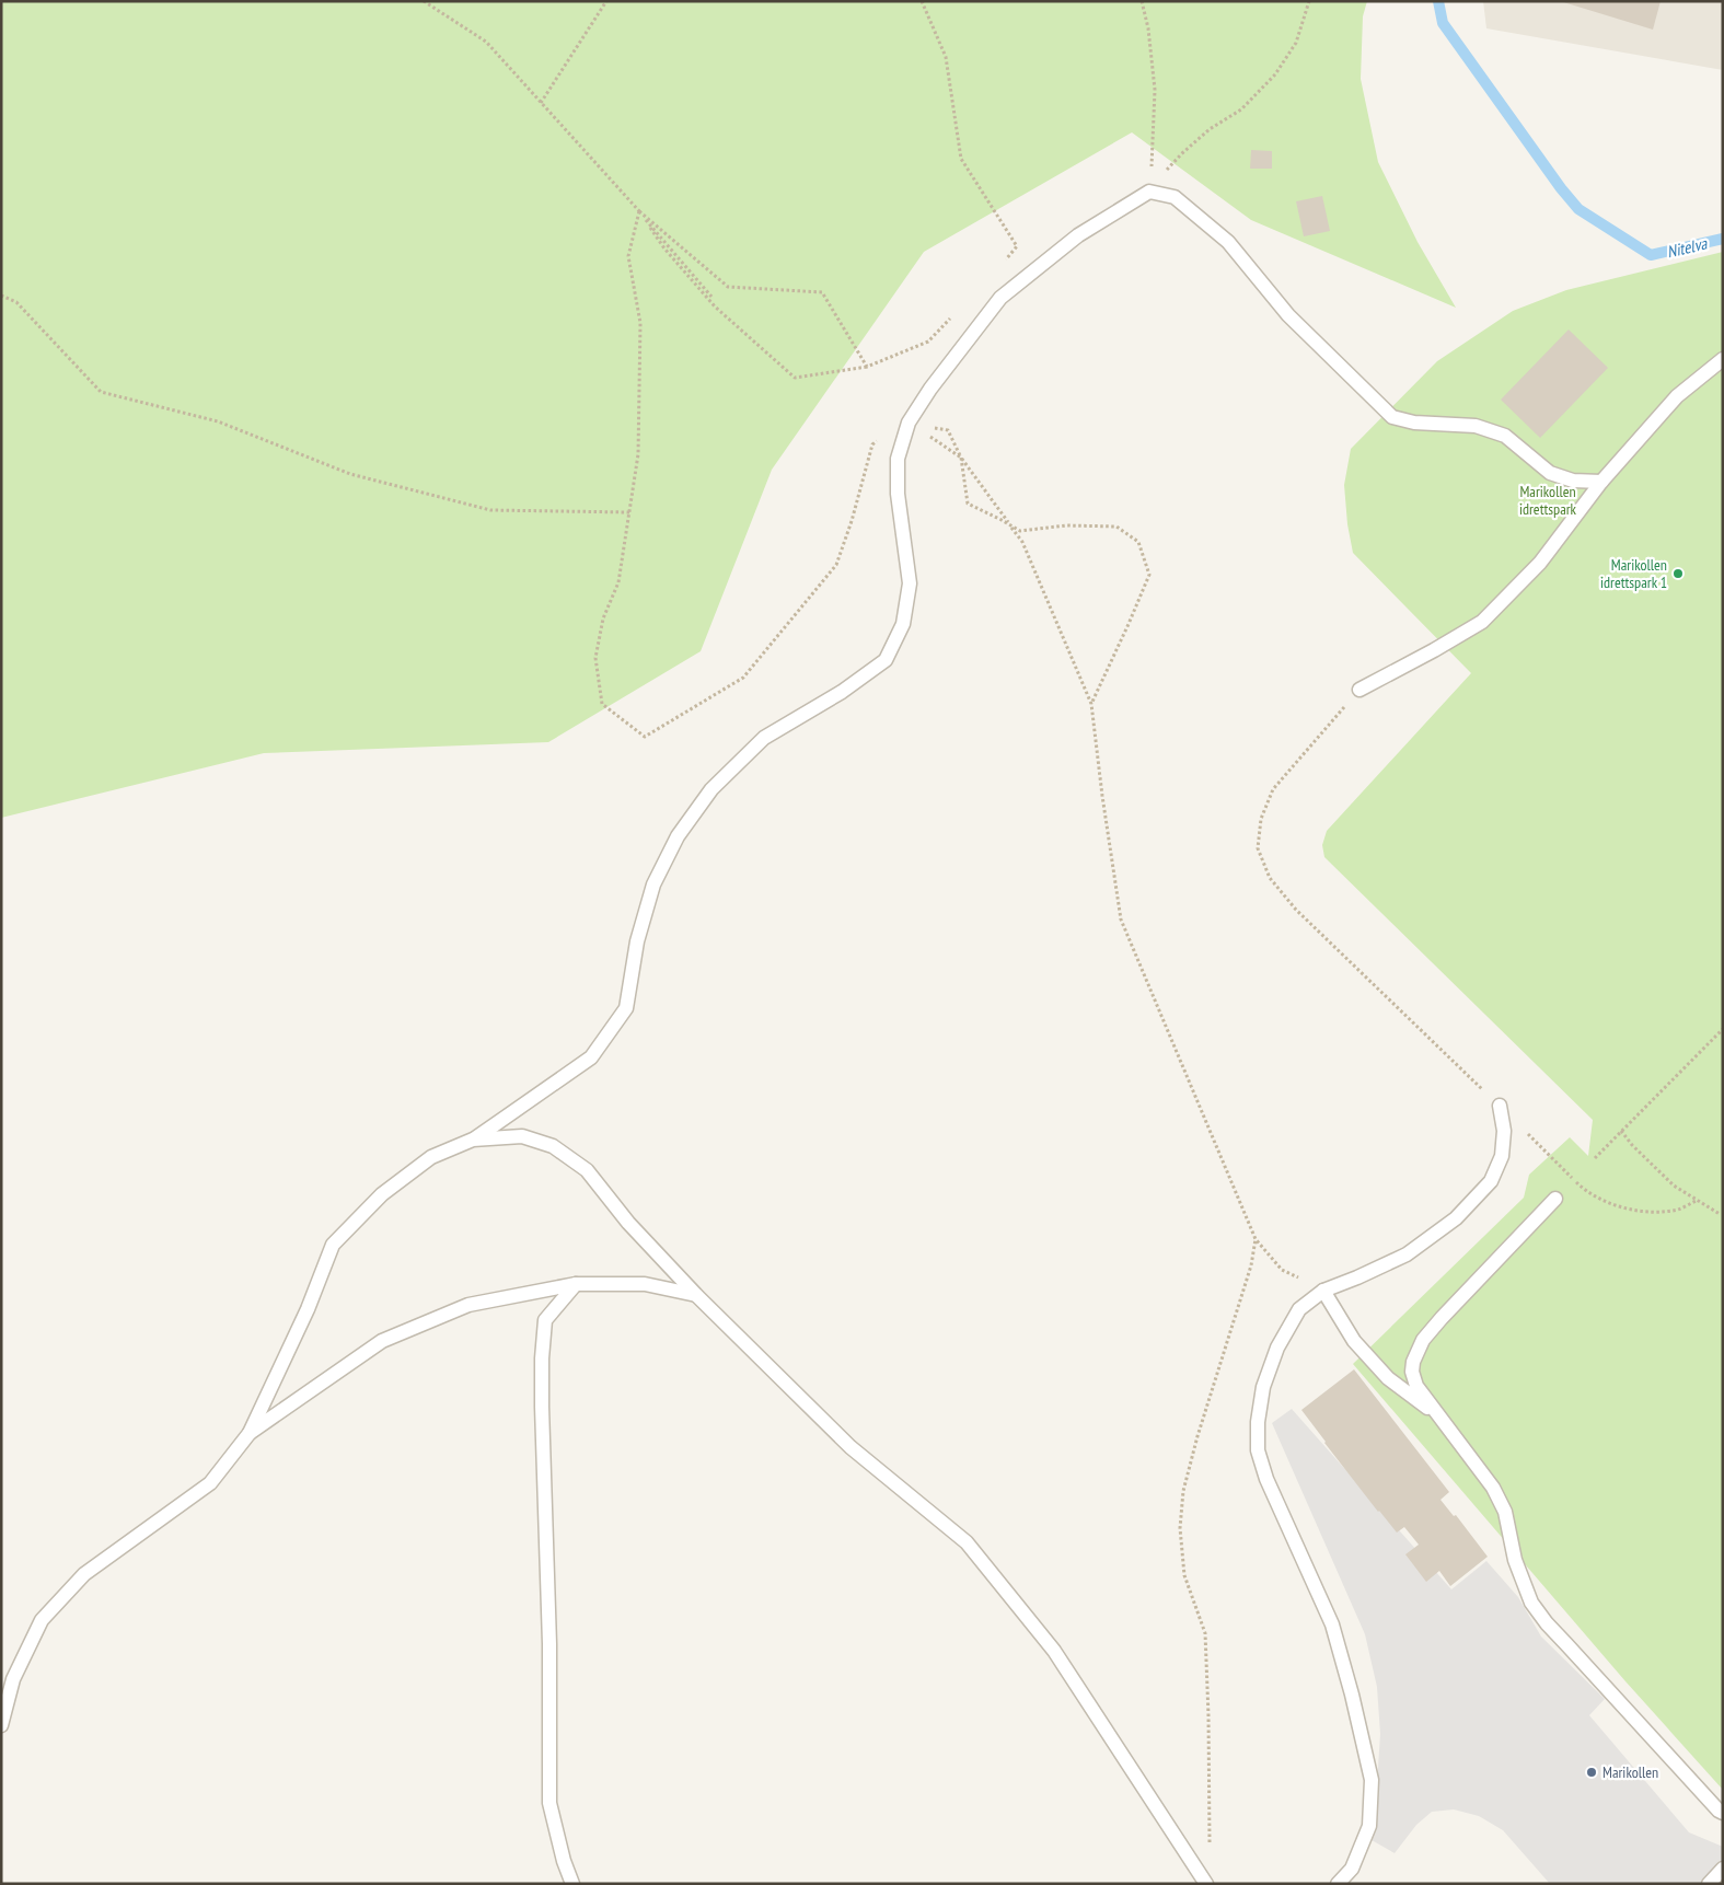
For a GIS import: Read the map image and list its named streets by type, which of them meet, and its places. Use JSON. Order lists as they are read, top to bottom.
{
  "water": ["Nitelva"],
  "parks": ["Marikollen idrettspark"],
  "places": ["Marikollen idrettspark 1", "Marikollen"]
}
